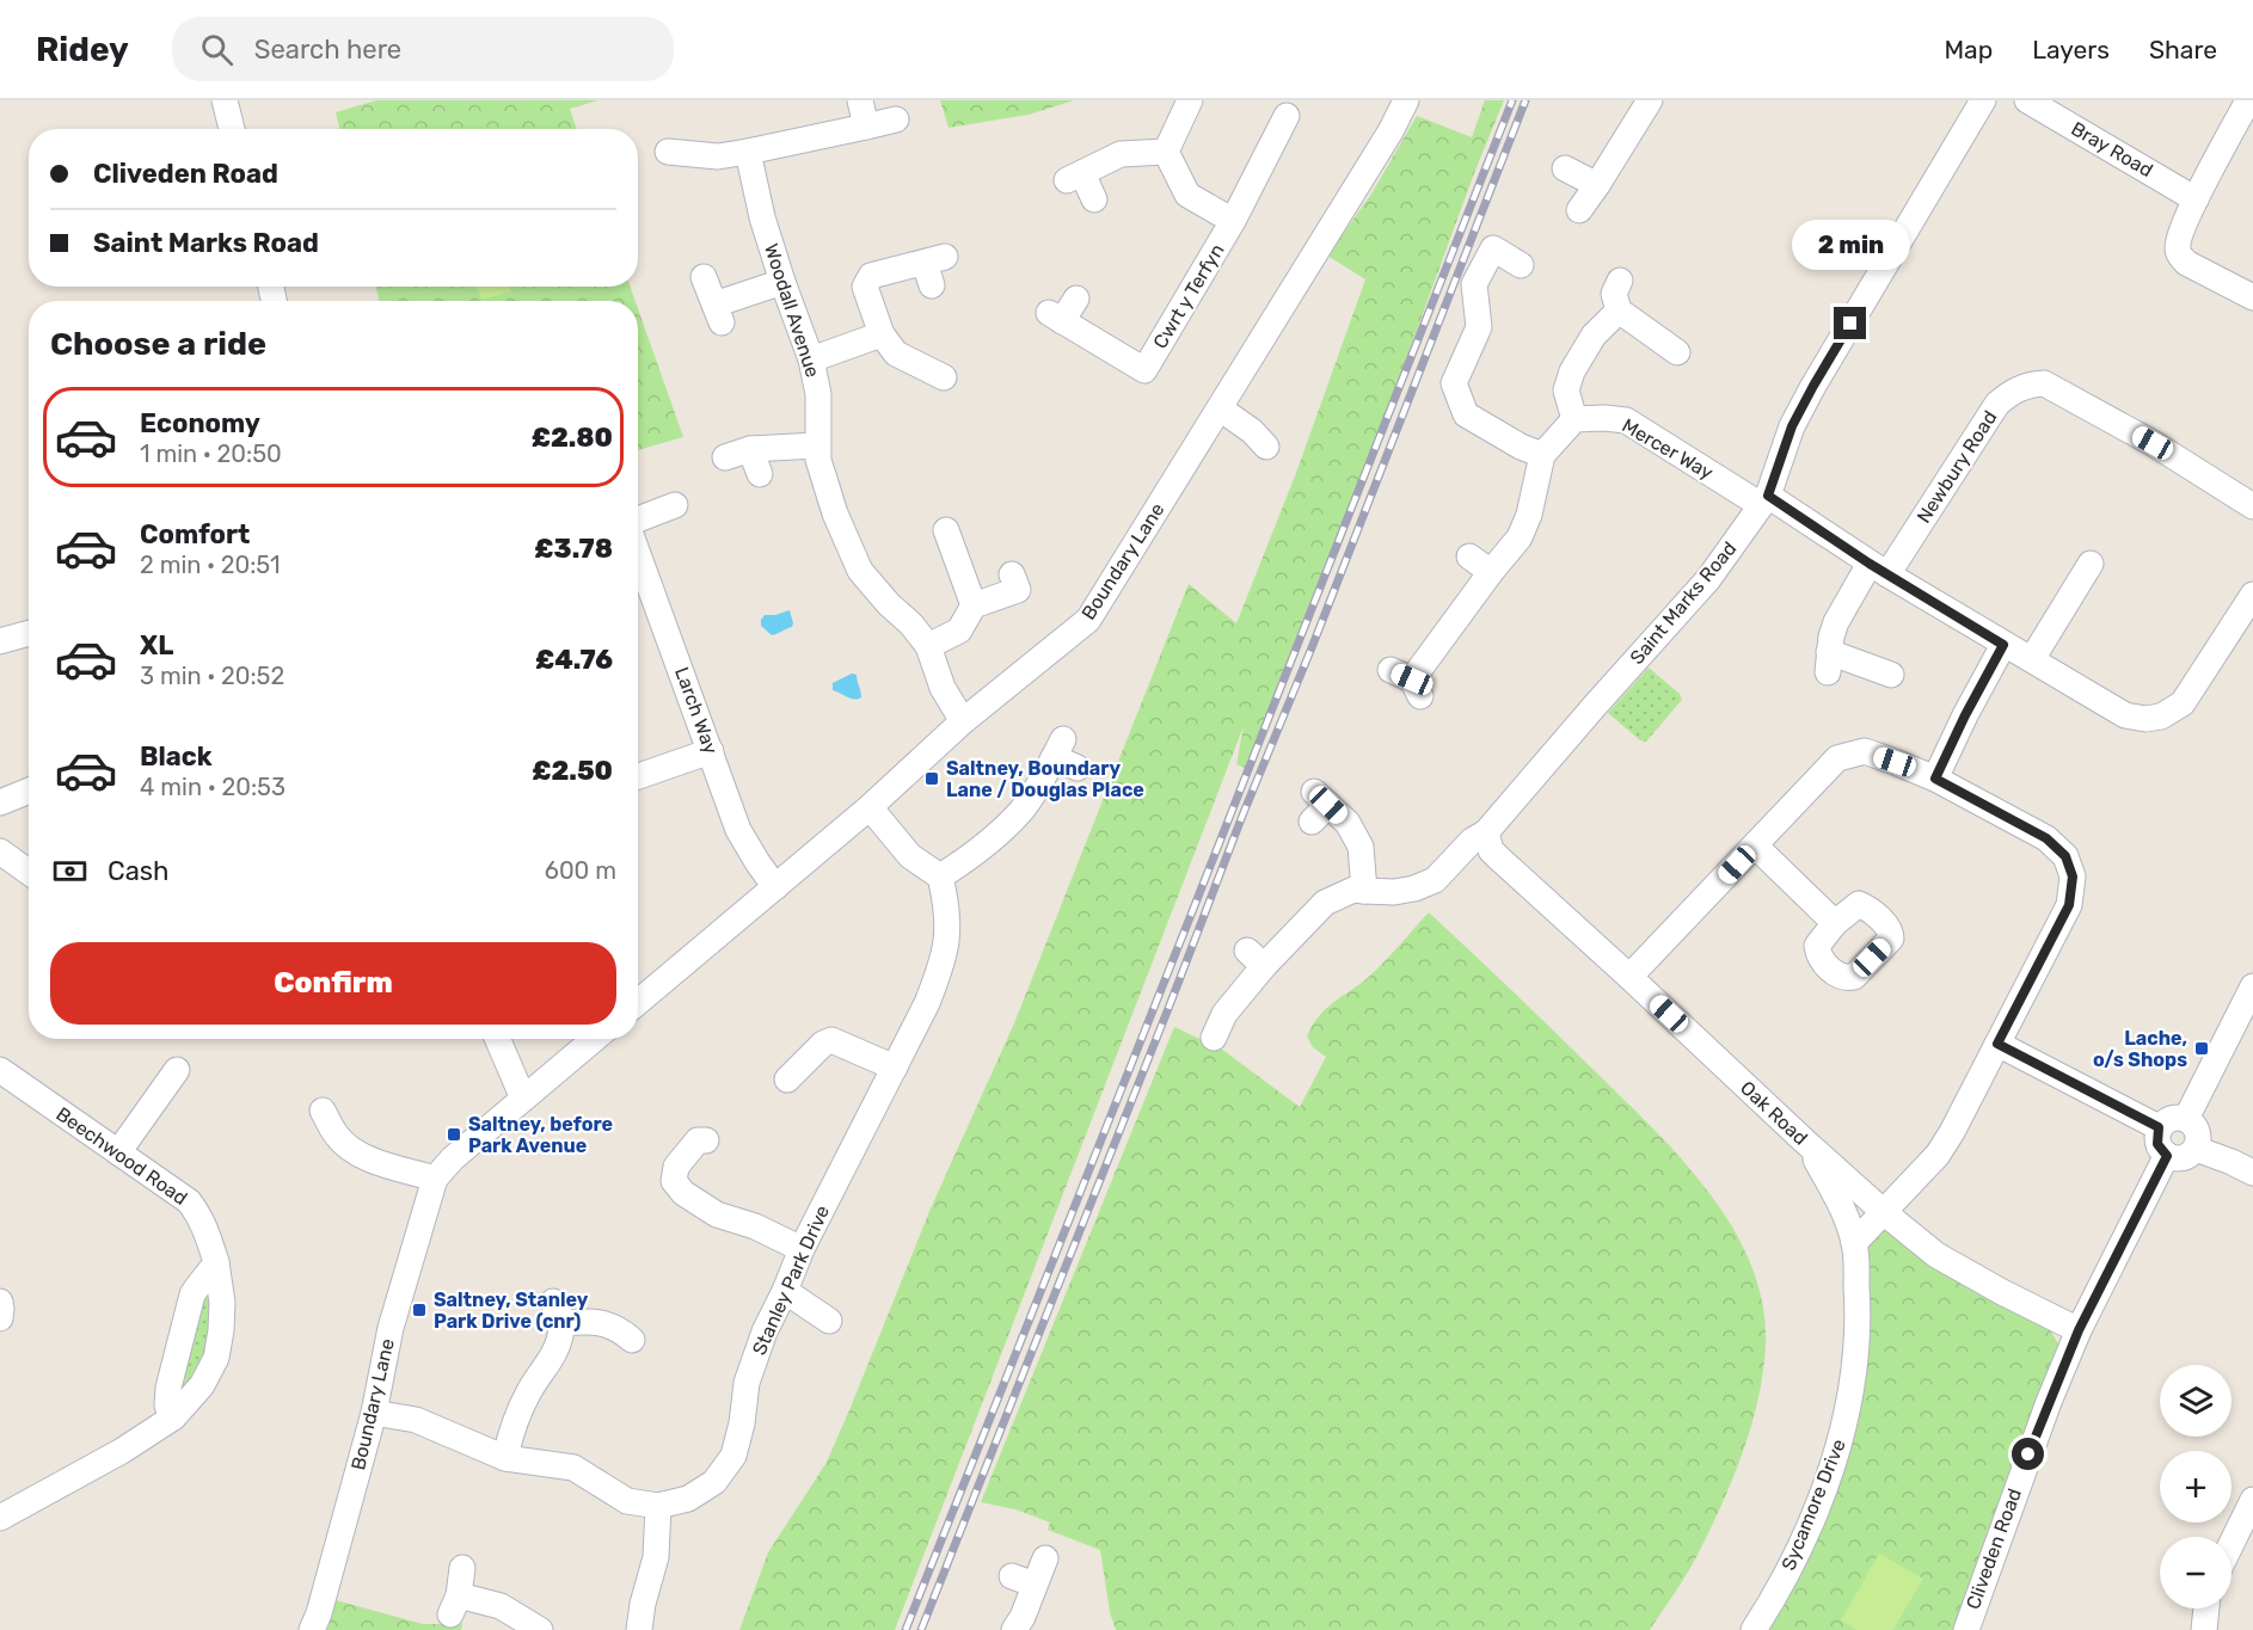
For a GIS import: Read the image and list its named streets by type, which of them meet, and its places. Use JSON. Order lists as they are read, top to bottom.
{
  "streets": {
    "street": [
      "Bray Road",
      "Cwrt y Terfyn",
      "Woodall Avenue",
      "Mercer Way",
      "Newbury Road",
      "Boundary Lane",
      "Saint Marks Road",
      "Larch Way",
      "Oak Road",
      "Beechwood Road",
      "Stanley Park Drive",
      "Sycamore Drive",
      "Cliveden Road"
    ]
  },
  "crossings": [
    ["Woodall Avenue", "Boundary Lane"],
    ["Mercer Way", "Newbury Road"],
    ["Mercer Way", "Saint Marks Road"],
    ["Boundary Lane", "Larch Way"],
    ["Boundary Lane", "Stanley Park Drive"],
    ["Saint Marks Road", "Oak Road"],
    ["Oak Road", "Sycamore Drive"],
    ["Oak Road", "Cliveden Road"]
  ],
  "places": {
    "transit": [
      "Saltney, Boundary Lane / Douglas Place",
      "Lache, o/s Shops",
      "Saltney, before Park Avenue",
      "Saltney, Stanley Park Drive (cnr)"
    ]
  },
  "page": {
    "header": "Ridey",
    "search": "Search here",
    "nav": ["Map", "Layers", "Share"],
    "banner": ["Cliveden Road", "Saint Marks Road"],
    "bubble": "2 min",
    "heading": "Choose a ride",
    "list": [
      {
        "name": "Economy",
        "note": "1 min · 20:50",
        "value": "£2.80"
      },
      {
        "name": "Comfort",
        "note": "2 min · 20:51",
        "value": "£3.78"
      },
      {
        "name": "XL",
        "note": "3 min · 20:52",
        "value": "£4.76"
      },
      {
        "name": "Black",
        "note": "4 min · 20:53",
        "value": "£2.50"
      }
    ],
    "pay": ["Cash", "600 m"],
    "buttons": "Confirm",
    "map_buttons": ["+", "−"]
  }
}
